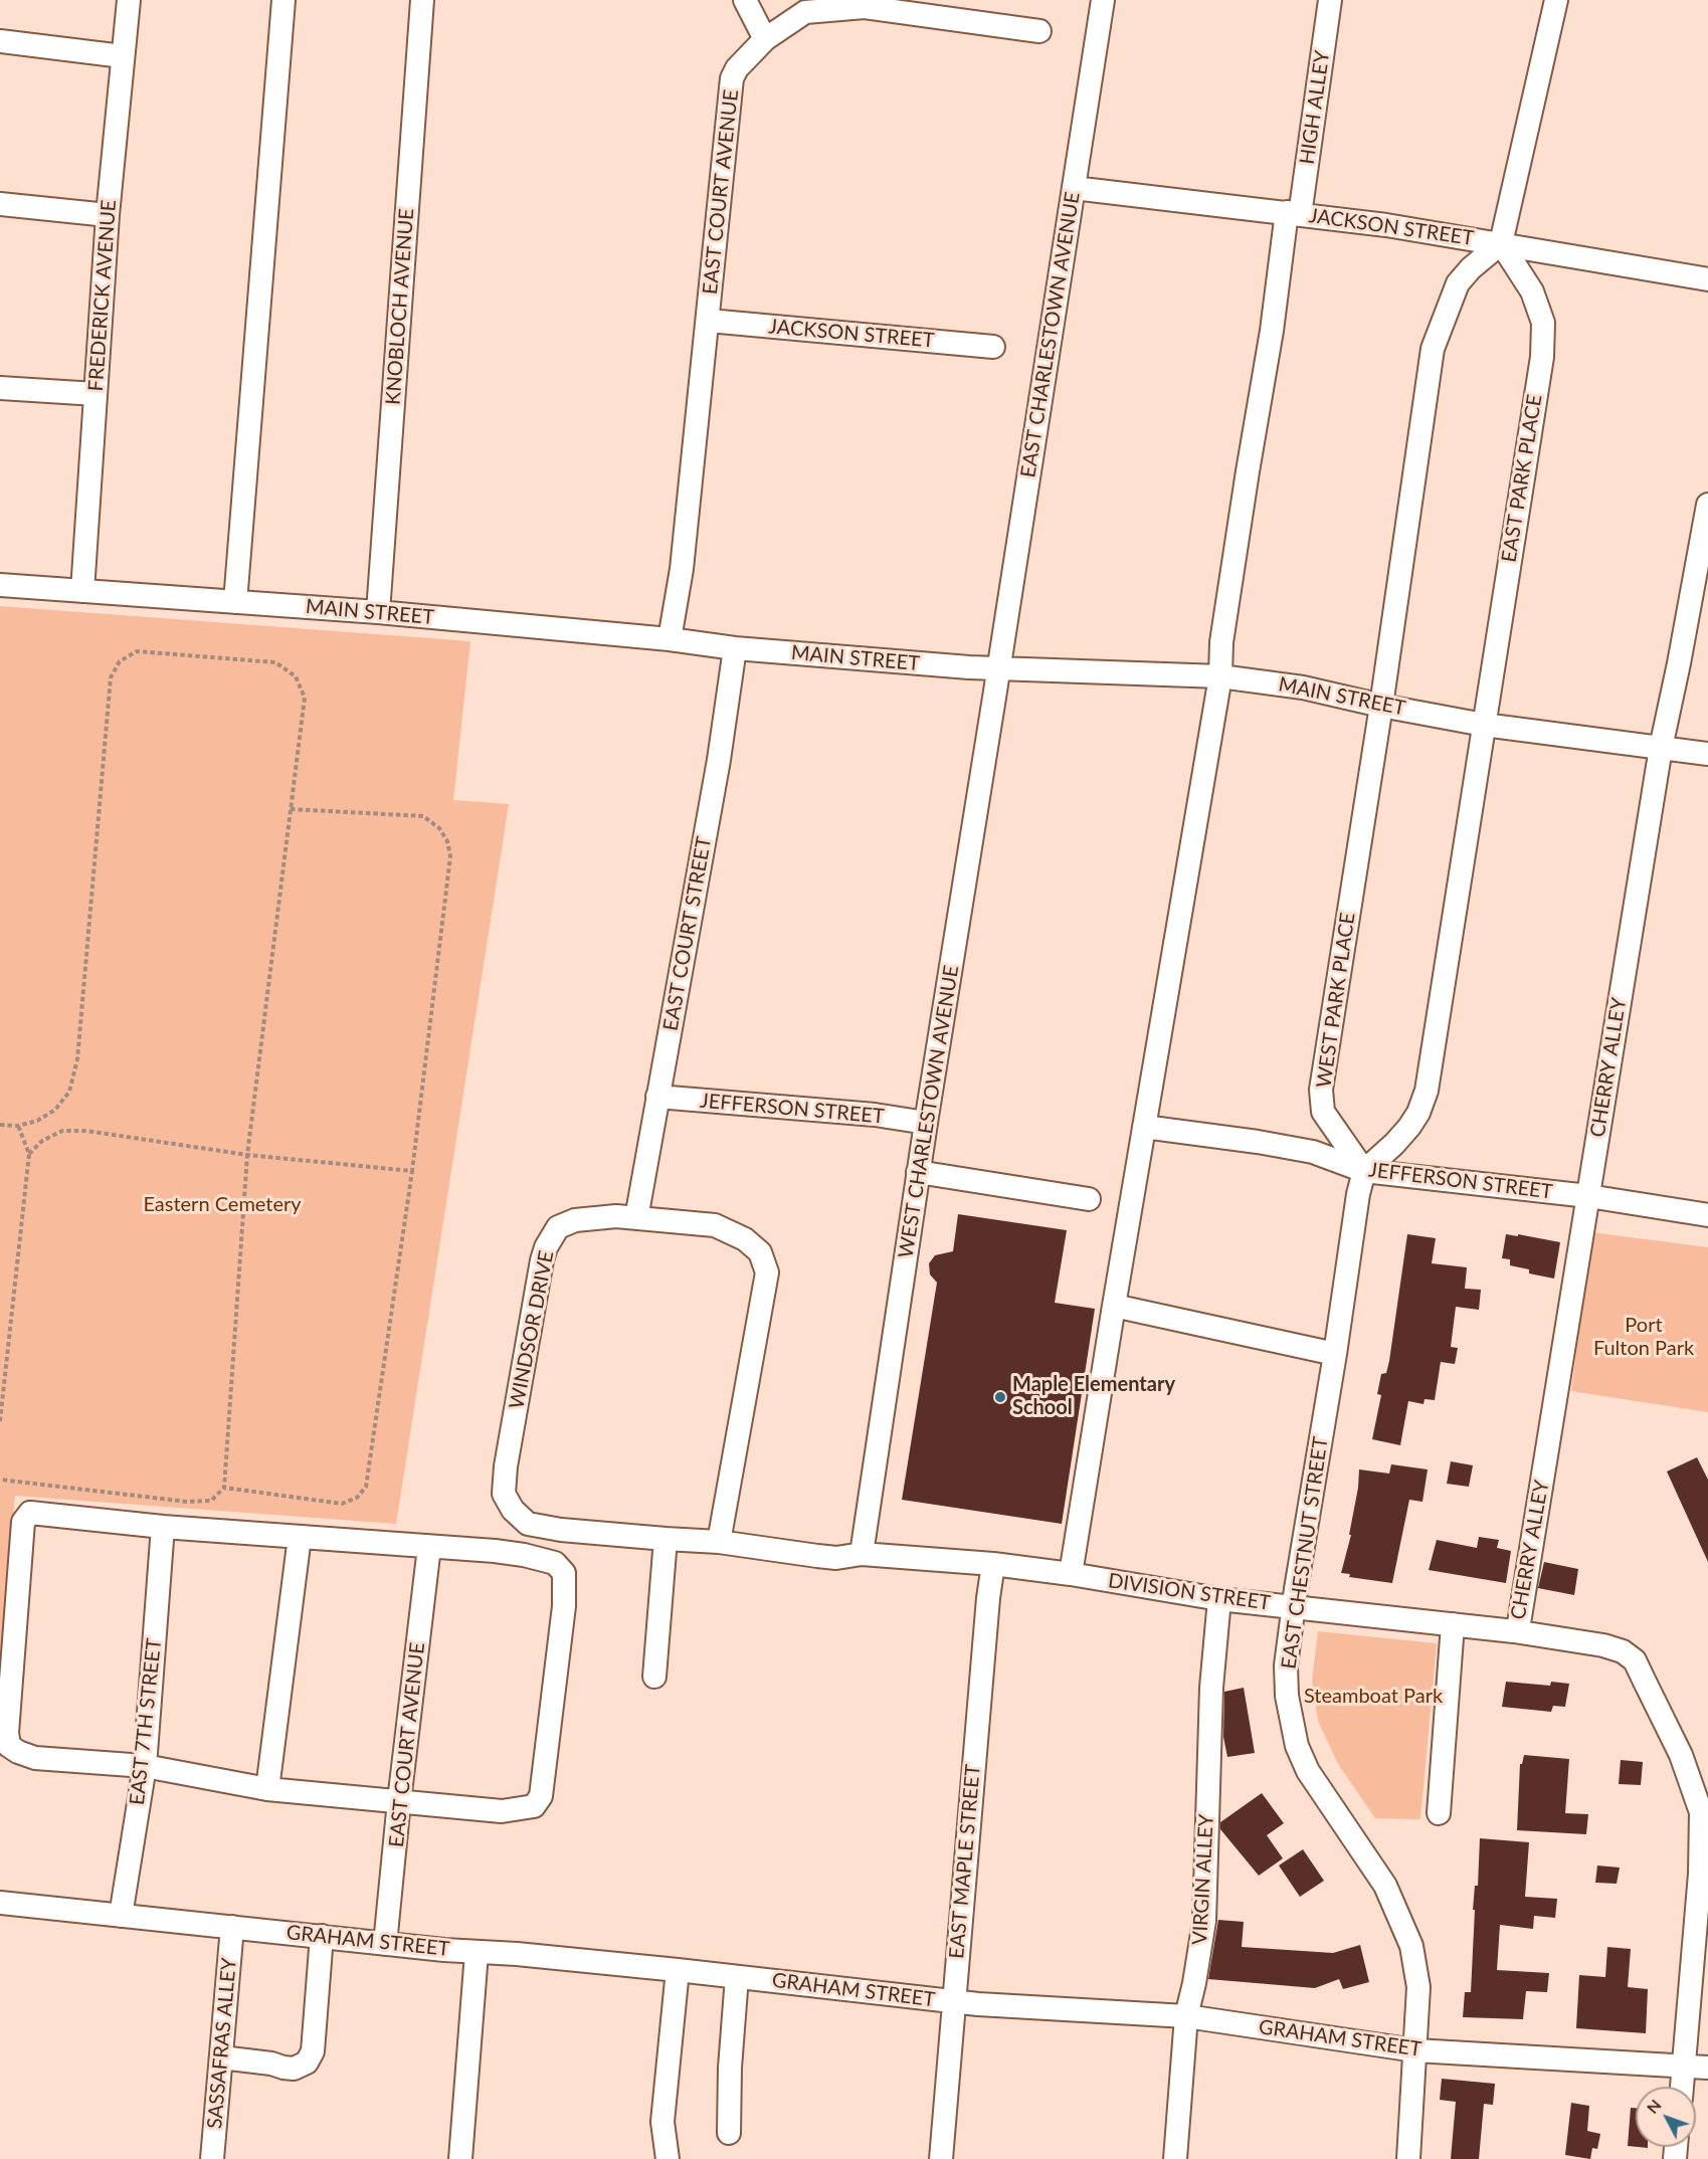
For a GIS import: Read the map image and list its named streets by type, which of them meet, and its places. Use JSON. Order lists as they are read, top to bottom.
{
  "streets": {
    "street": [
      "HIGH ALLEY",
      "EAST COURT AVENUE",
      "JACKSON STREET",
      "FREDERICK AVENUE",
      "KNOBLOCH AVENUE",
      "EAST CHARLESTOWN AVENUE",
      "EAST PARK PLACE",
      "MAIN STREET",
      "EAST COURT STREET",
      "WEST PARK PLACE",
      "CHERRY ALLEY",
      "JEFFERSON STREET",
      "WEST CHARLESTOWN AVENUE",
      "WINDSOR DRIVE",
      "EAST CHESTNUT STREET",
      "DIVISION STREET",
      "EAST 7TH STREET",
      "EAST MAPLE STREET",
      "VIRGIN ALLEY",
      "GRAHAM STREET",
      "SASSAFRAS ALLEY"
    ]
  },
  "crossings": [
    ["HIGH ALLEY", "JACKSON STREET"],
    ["HIGH ALLEY", "MAIN STREET"],
    ["HIGH ALLEY", "JEFFERSON STREET"],
    ["HIGH ALLEY", "DIVISION STREET"],
    ["EAST COURT AVENUE", "JACKSON STREET"],
    ["EAST COURT AVENUE", "MAIN STREET"],
    ["EAST COURT AVENUE", "GRAHAM STREET"],
    ["JACKSON STREET", "EAST CHARLESTOWN AVENUE"],
    ["JACKSON STREET", "EAST PARK PLACE"],
    ["FREDERICK AVENUE", "MAIN STREET"],
    ["KNOBLOCH AVENUE", "MAIN STREET"],
    ["EAST CHARLESTOWN AVENUE", "MAIN STREET"],
    ["EAST CHARLESTOWN AVENUE", "WEST CHARLESTOWN AVENUE"],
    ["EAST PARK PLACE", "MAIN STREET"],
    ["MAIN STREET", "EAST COURT STREET"],
    ["MAIN STREET", "WEST PARK PLACE"],
    ["MAIN STREET", "CHERRY ALLEY"],
    ["MAIN STREET", "WEST CHARLESTOWN AVENUE"],
    ["EAST COURT STREET", "JEFFERSON STREET"],
    ["EAST COURT STREET", "WINDSOR DRIVE"],
    ["WEST PARK PLACE", "JEFFERSON STREET"],
    ["WEST PARK PLACE", "EAST CHESTNUT STREET"],
    ["CHERRY ALLEY", "JEFFERSON STREET"],
    ["CHERRY ALLEY", "DIVISION STREET"],
    ["JEFFERSON STREET", "WEST CHARLESTOWN AVENUE"],
    ["JEFFERSON STREET", "EAST CHESTNUT STREET"],
    ["WEST CHARLESTOWN AVENUE", "WINDSOR DRIVE"],
    ["WEST CHARLESTOWN AVENUE", "DIVISION STREET"],
    ["WINDSOR DRIVE", "DIVISION STREET"],
    ["EAST CHESTNUT STREET", "DIVISION STREET"],
    ["EAST CHESTNUT STREET", "GRAHAM STREET"],
    ["DIVISION STREET", "EAST MAPLE STREET"],
    ["DIVISION STREET", "VIRGIN ALLEY"],
    ["DIVISION STREET", "GRAHAM STREET"],
    ["EAST 7TH STREET", "GRAHAM STREET"],
    ["EAST MAPLE STREET", "GRAHAM STREET"],
    ["VIRGIN ALLEY", "GRAHAM STREET"],
    ["GRAHAM STREET", "SASSAFRAS ALLEY"]
  ],
  "parks": ["Eastern Cemetery", "Port Fulton Park", "Steamboat Park"],
  "places": ["Maple Elementary School"],
  "north": "top left"
}
